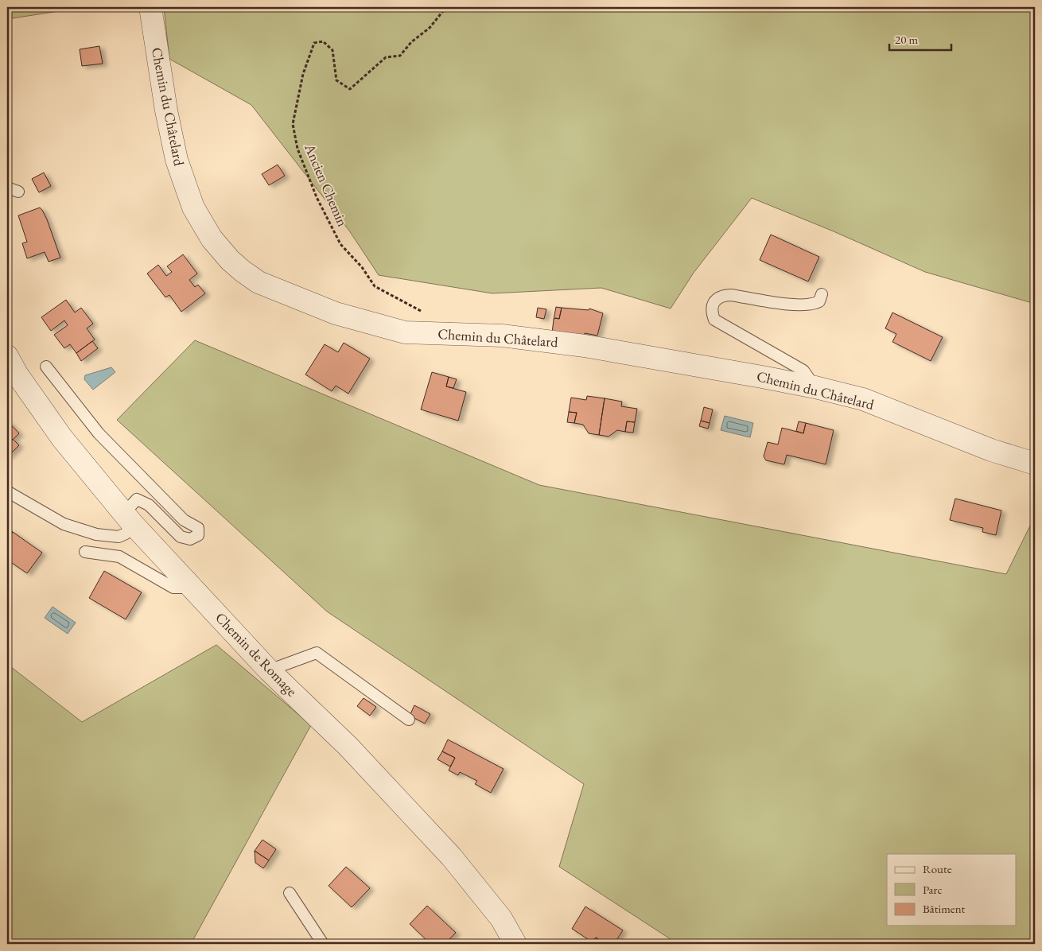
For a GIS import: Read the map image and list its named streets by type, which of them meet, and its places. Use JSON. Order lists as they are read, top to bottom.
{
  "streets": {
    "street": ["Chemin du Châtelard", "Chemin de Romage"],
    "path": ["Ancien Chemin"]
  },
  "legend": ["Route", "Parc", "Bâtiment"],
  "scale_bar": "20 m"
}
